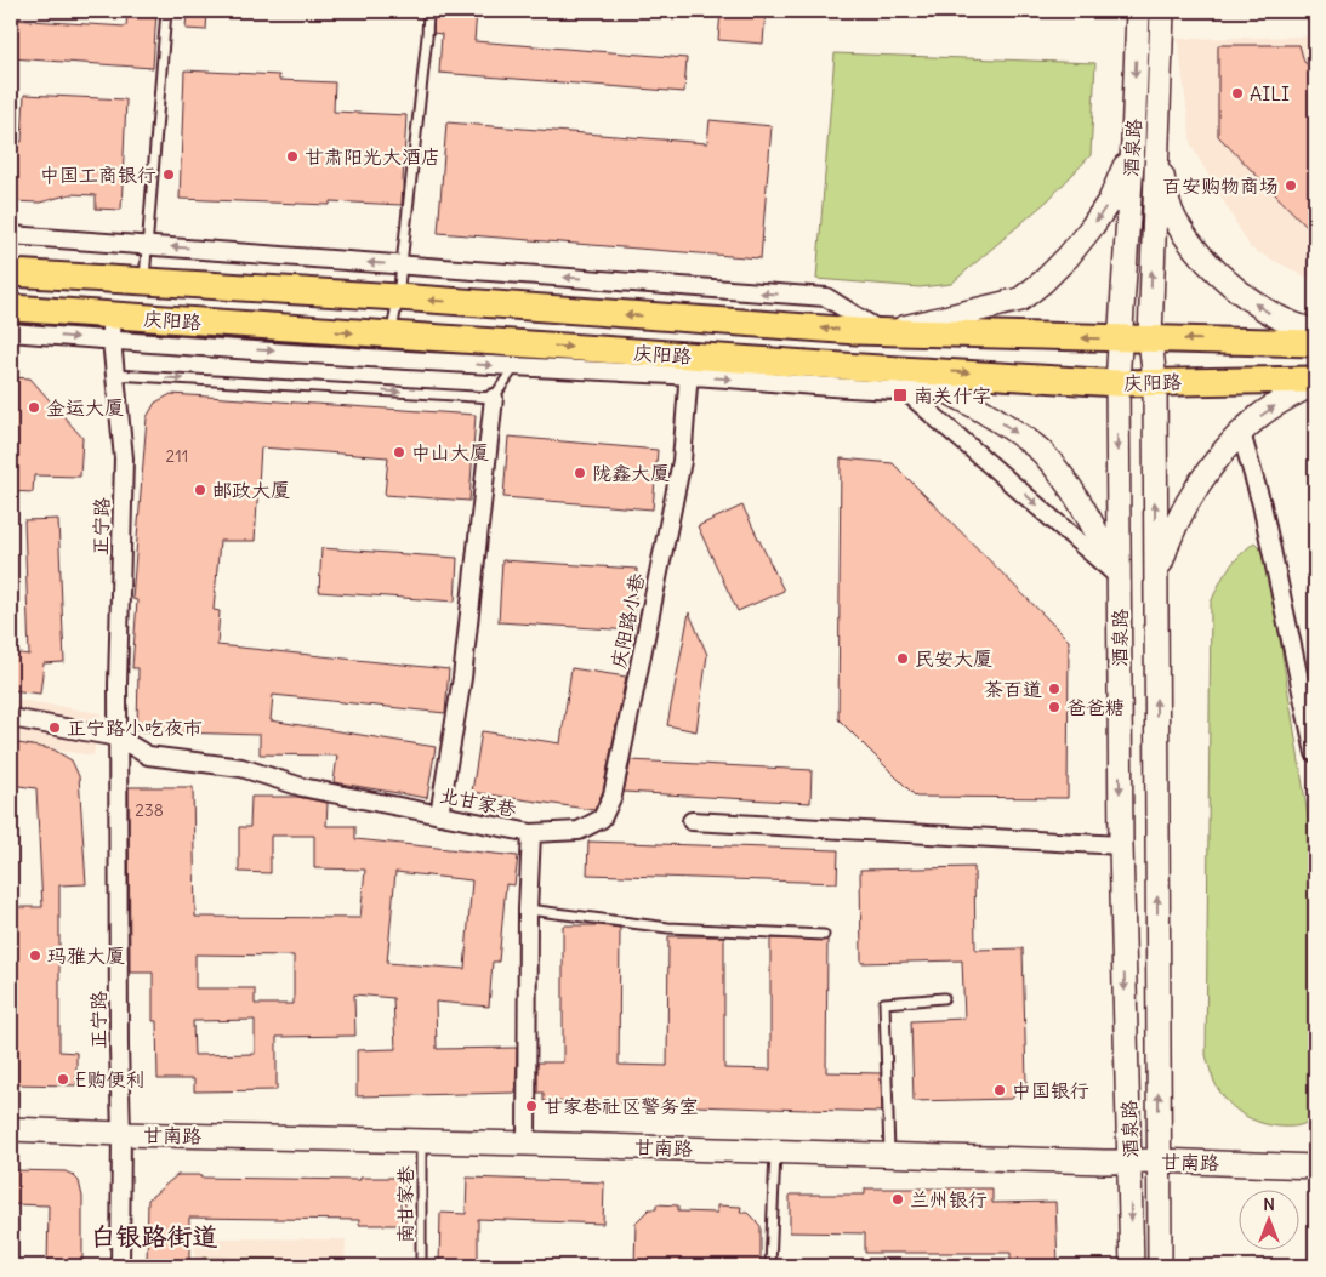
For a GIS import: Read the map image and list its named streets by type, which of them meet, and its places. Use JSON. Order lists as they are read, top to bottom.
{
  "streets": {
    "main road": ["酒泉路", "庆阳路", "甘南路"],
    "street": ["正宁路", "庆阳路小巷", "北甘家巷"],
    "lane": ["南甘家巷"]
  },
  "crossings": [
    ["酒泉路", "庆阳路"],
    ["酒泉路", "甘南路"],
    ["庆阳路", "正宁路"],
    ["庆阳路", "庆阳路小巷"],
    ["正宁路", "北甘家巷"],
    ["正宁路", "甘南路"],
    ["庆阳路小巷", "北甘家巷"],
    ["北甘家巷", "甘南路"],
    ["甘南路", "南甘家巷"]
  ],
  "districts": ["白银路街道"],
  "places": {
    "other": [
      "AILI",
      "甘肃阳光大酒店",
      "中国工商银行",
      "百安购物商场",
      "金运大厦",
      "中山大厦",
      "陇鑫大厦",
      "邮政大厦",
      "民安大厦",
      "茶百道",
      "爸爸糖",
      "正宁路小吃夜市",
      "玛雅大厦",
      "E购便利",
      "中国银行",
      "甘家巷社区警务室",
      "兰州银行"
    ],
    "transit": ["南关什字"]
  },
  "house_numbers": ["211", "238"],
  "north": "top"
}
